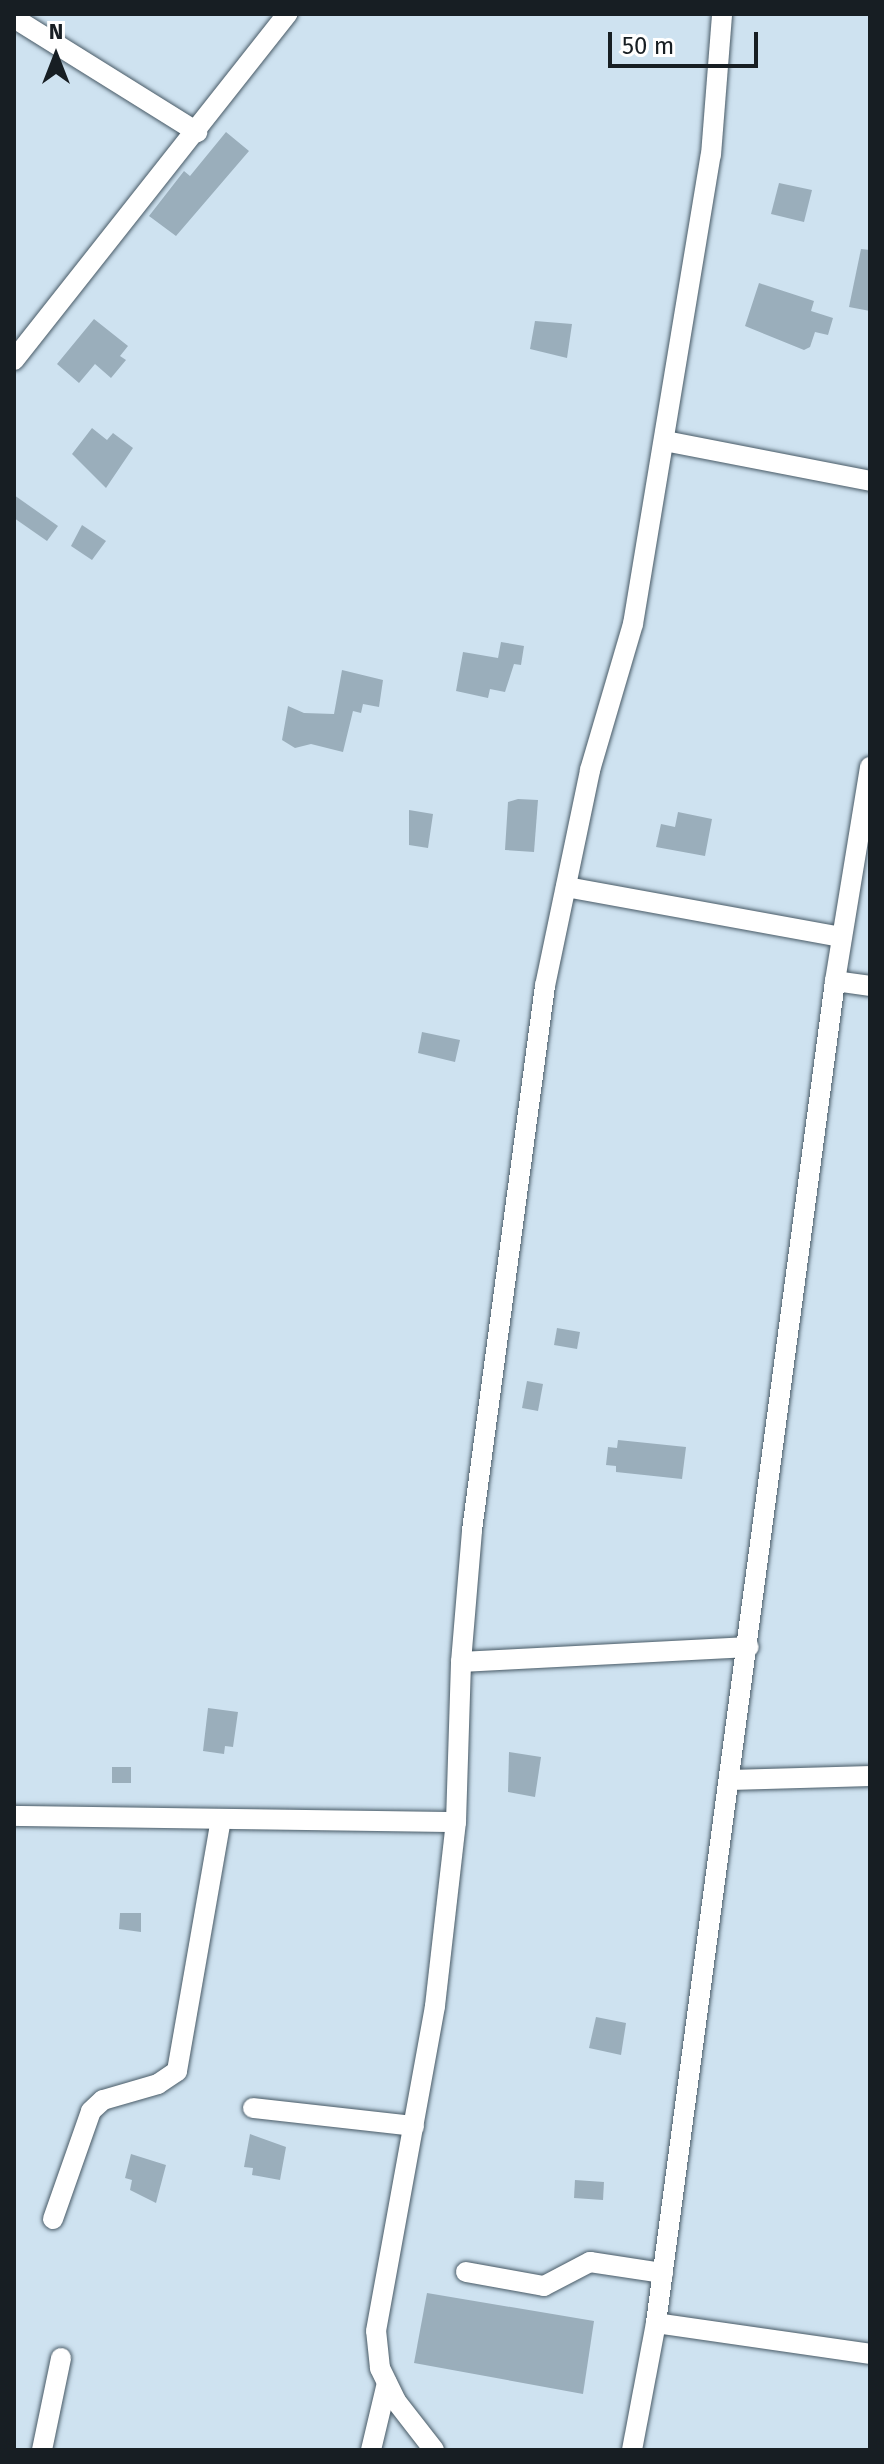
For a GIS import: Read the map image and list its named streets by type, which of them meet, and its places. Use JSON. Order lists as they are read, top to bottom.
{
  "scale_bar": "50 m",
  "north": "top"
}
